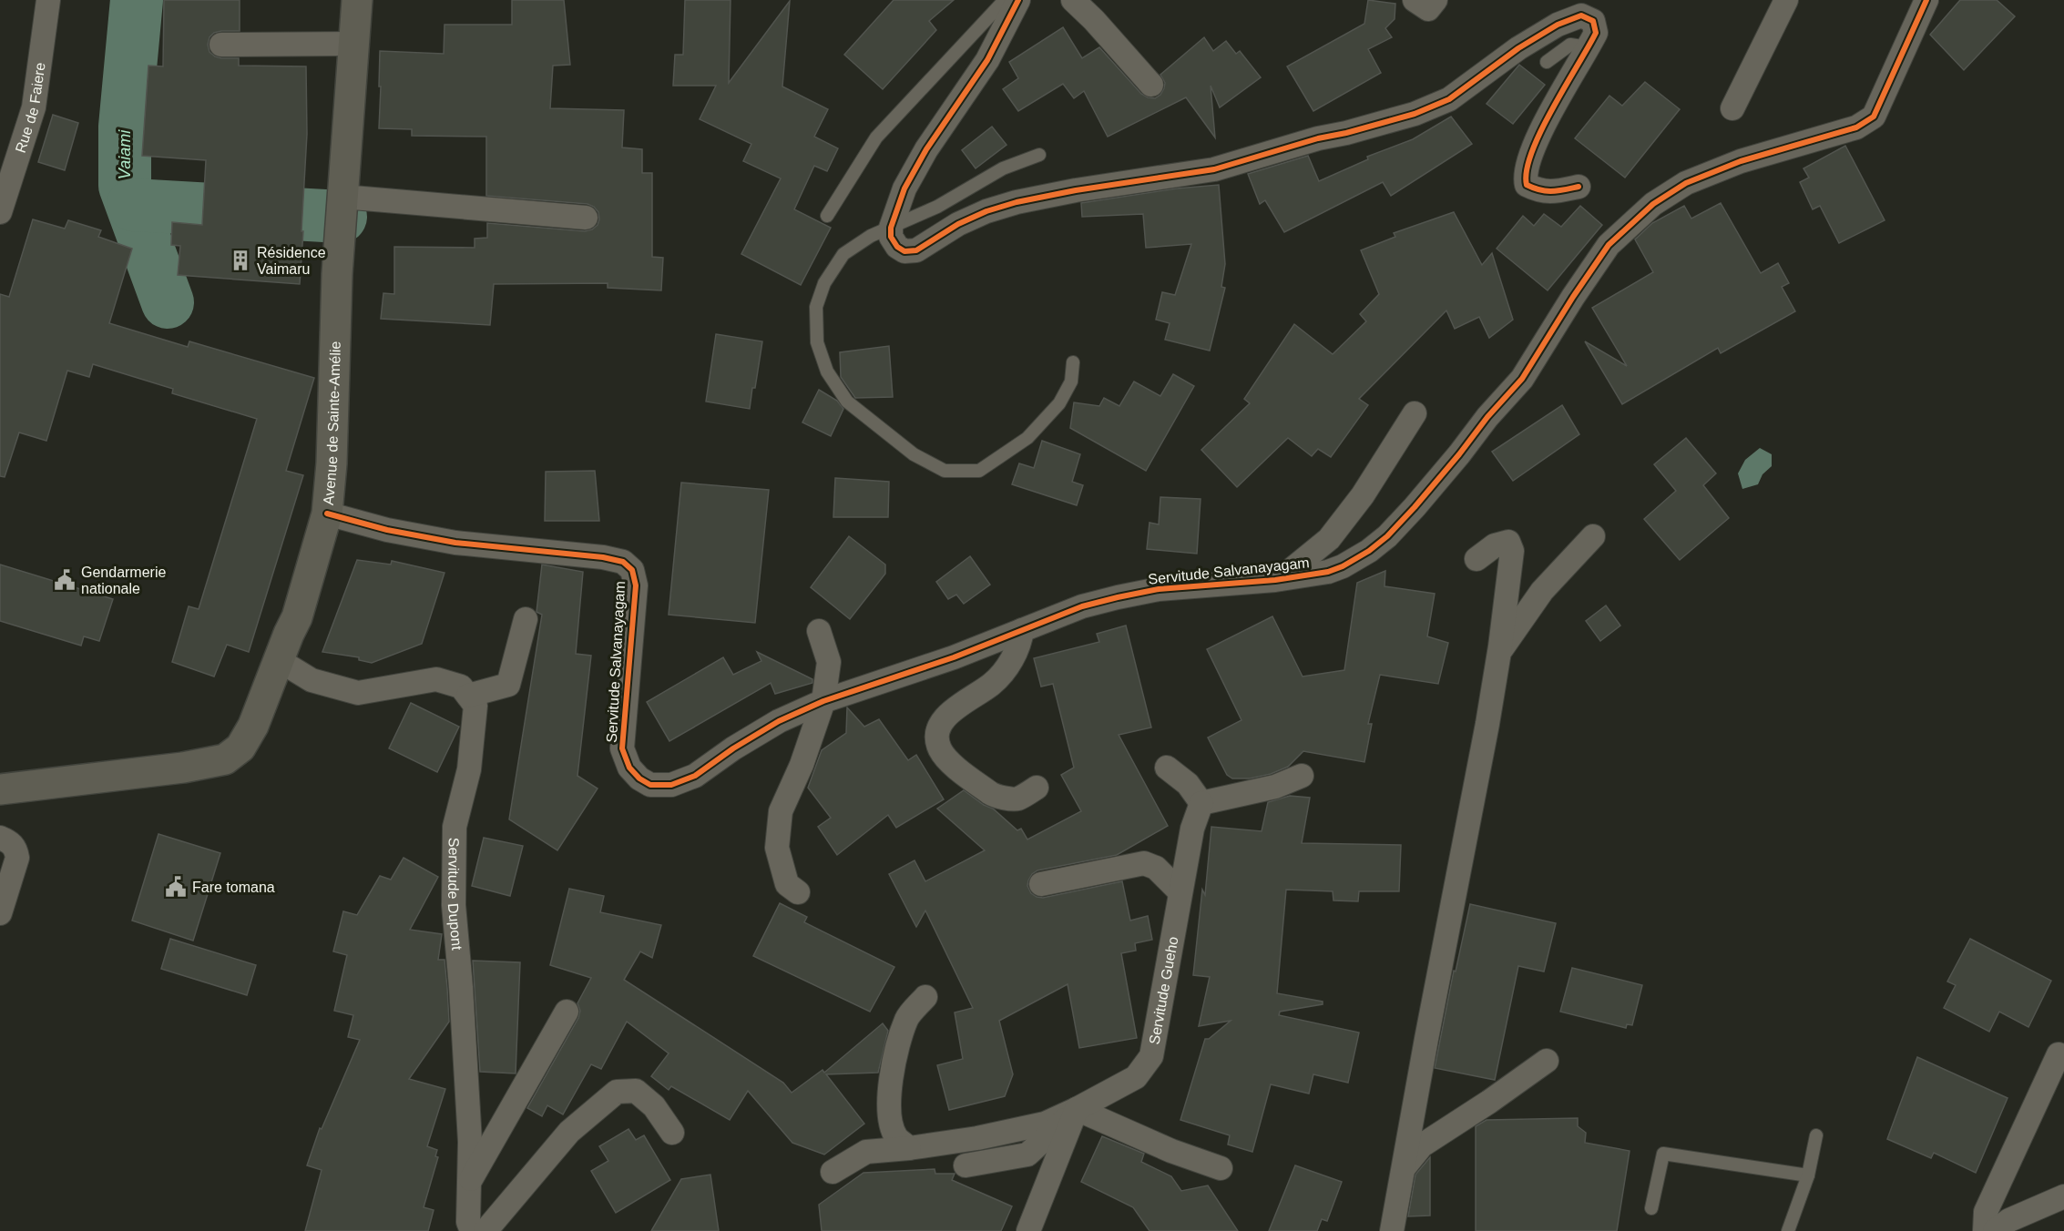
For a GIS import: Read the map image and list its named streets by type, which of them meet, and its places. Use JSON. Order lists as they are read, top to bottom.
{
  "streets": {
    "street": [
      "Rue de Faiere",
      "Avenue de Sainte-Amélie",
      "Servitude Salvanayagam",
      "Servitude Dupont",
      "Servitude Gueho"
    ]
  },
  "crossings": [
    ["Avenue de Sainte-Amélie", "Servitude Salvanayagam"]
  ],
  "water": ["Vaiami"],
  "places": {
    "building": ["Résidence Vaimaru"],
    "public building": ["Gendarmerie nationale", "Fare tomana"]
  }
}
